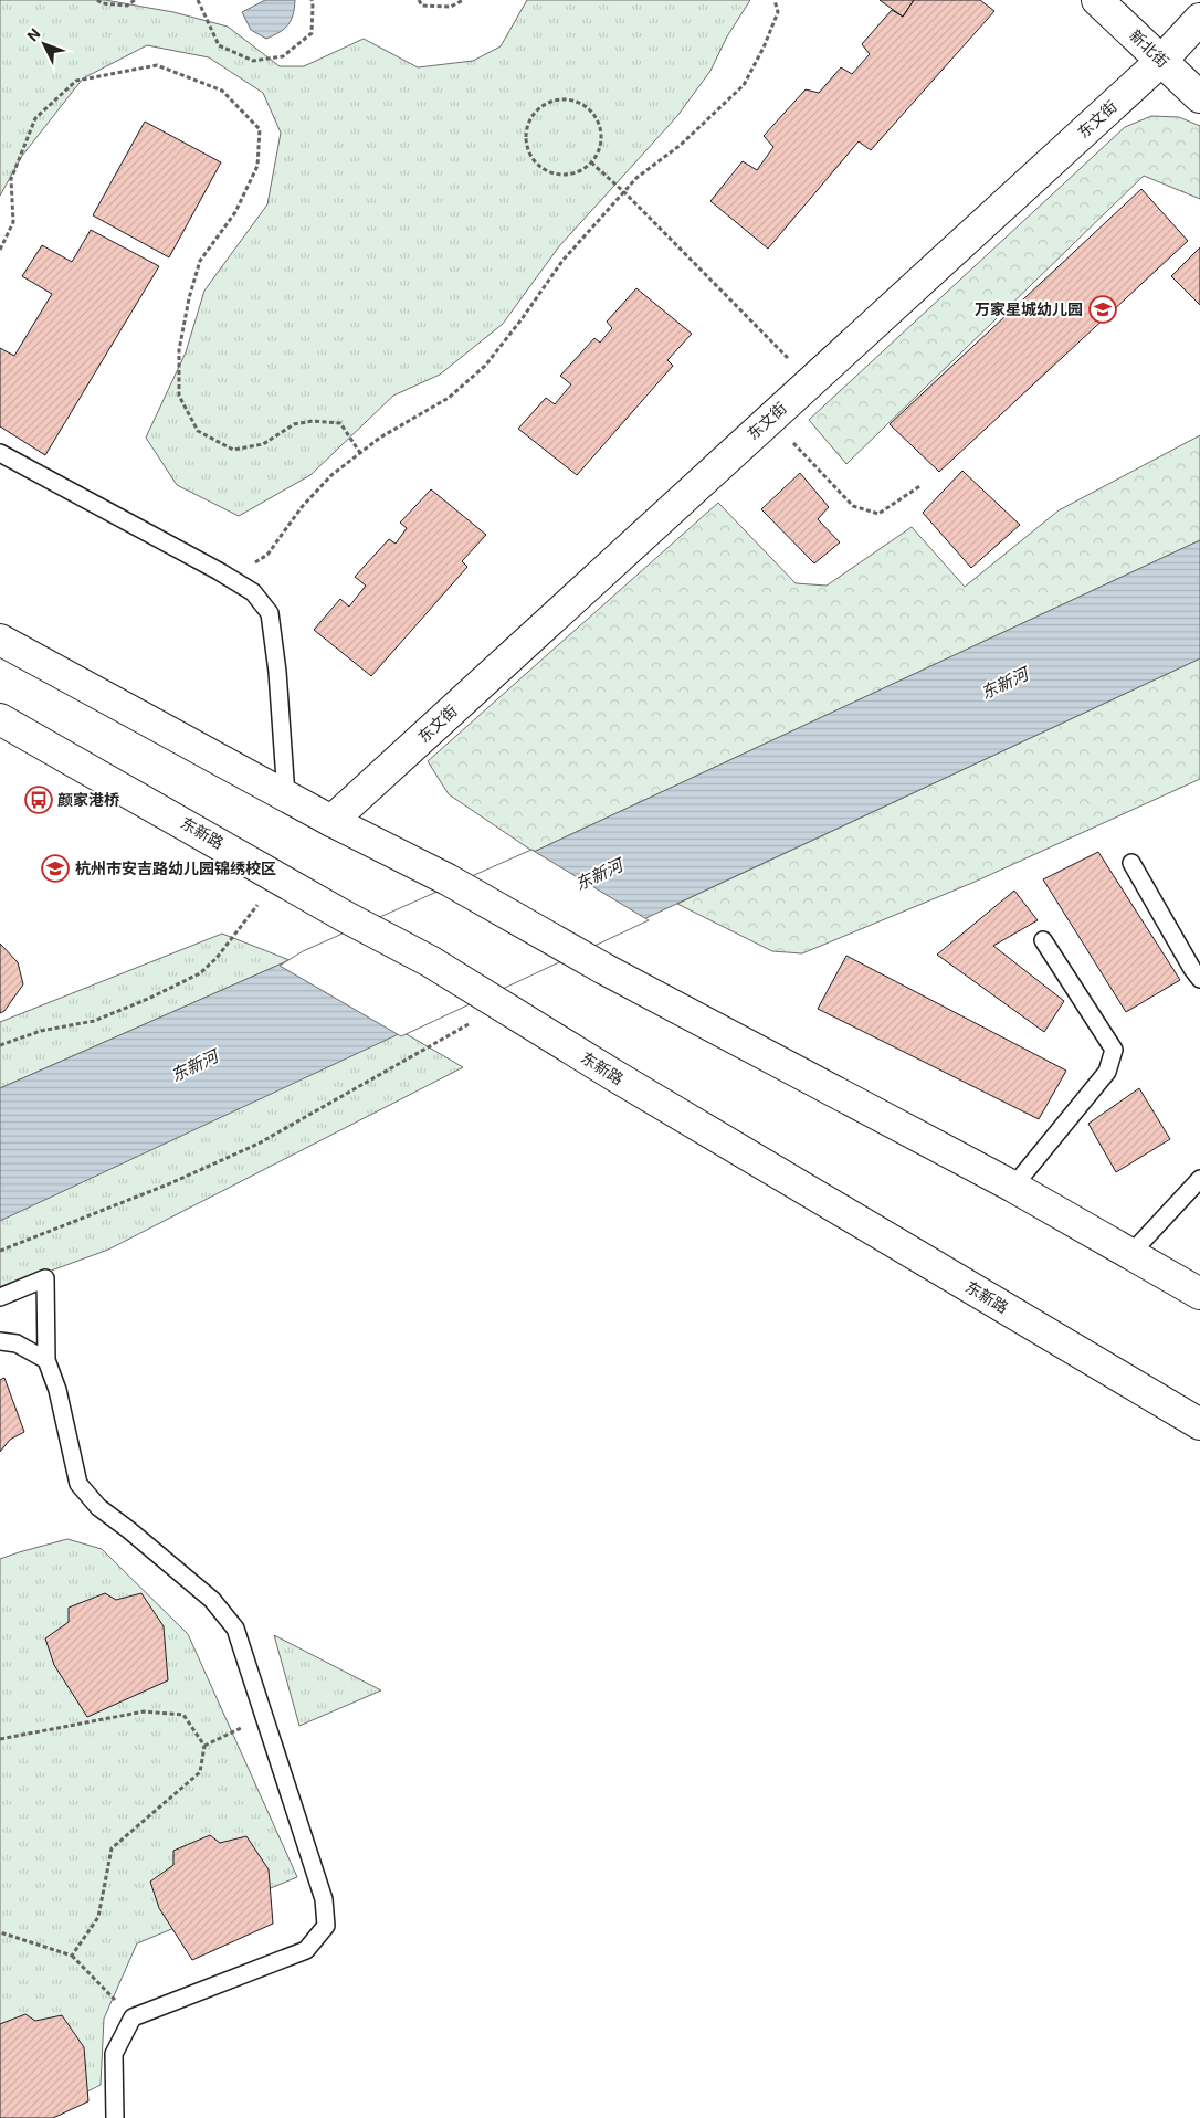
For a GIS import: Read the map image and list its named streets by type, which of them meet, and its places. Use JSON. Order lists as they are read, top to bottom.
{
  "streets": {
    "main road": ["新北街", "东文街", "东新路"]
  },
  "crossings": [
    ["新北街", "东文街"]
  ],
  "water": ["东新河"],
  "places": {
    "school or university": ["万家星城幼儿园", "杭州市安吉路幼儿园锦绣校区"],
    "bus stop": ["颜家港桥"]
  },
  "north": "top left"
}
